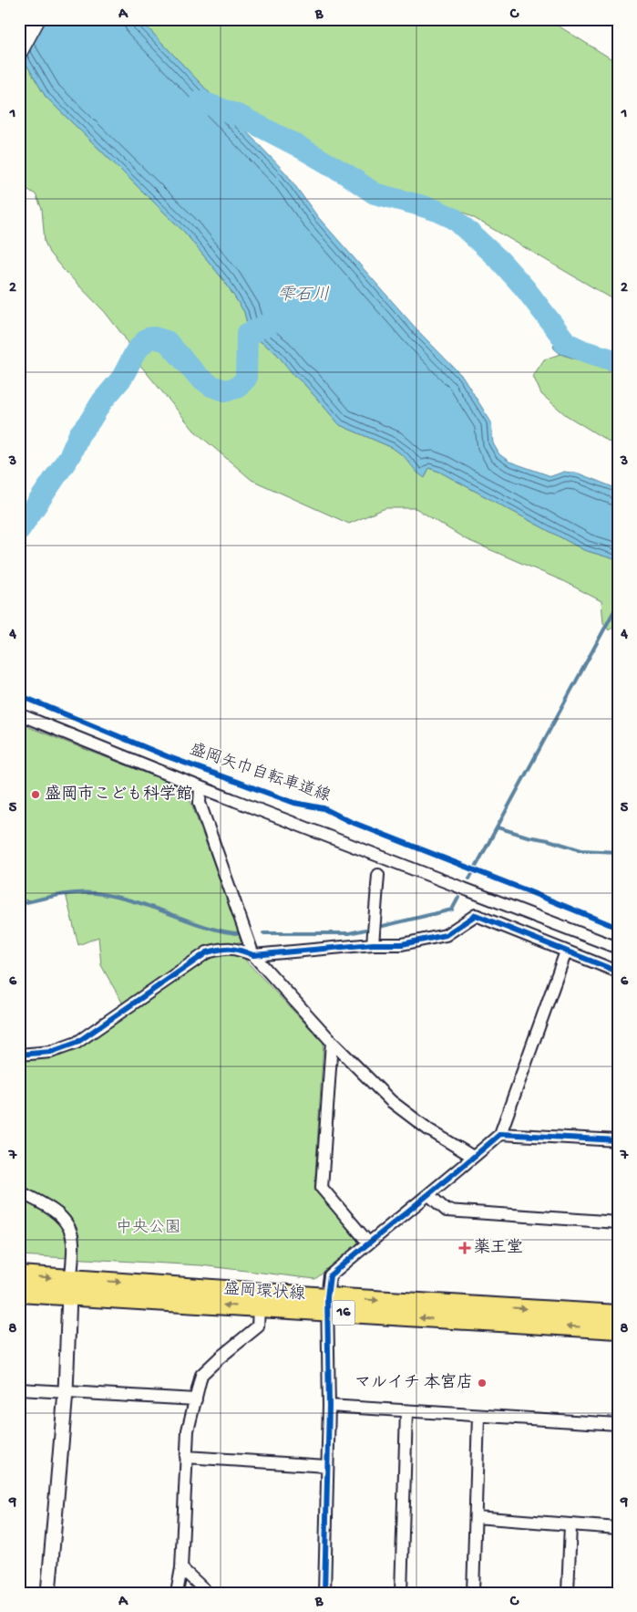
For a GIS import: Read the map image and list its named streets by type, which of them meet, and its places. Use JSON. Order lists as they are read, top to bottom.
{
  "streets": {
    "main road": ["盛岡環状線", "16"],
    "cycle path": ["盛岡矢巾自転車道線"]
  },
  "water": ["雫石川"],
  "parks": ["中央公園"],
  "places": {
    "other": ["盛岡市こども科学館", "マルイチ 本宮店"],
    "health": ["薬王堂"]
  },
  "grid": {
    "columns": ["A", "B", "C"],
    "rows": [
      "1",
      "2",
      "3",
      "4",
      "5",
      "6",
      "7",
      "8",
      "9"
    ]
  }
}
